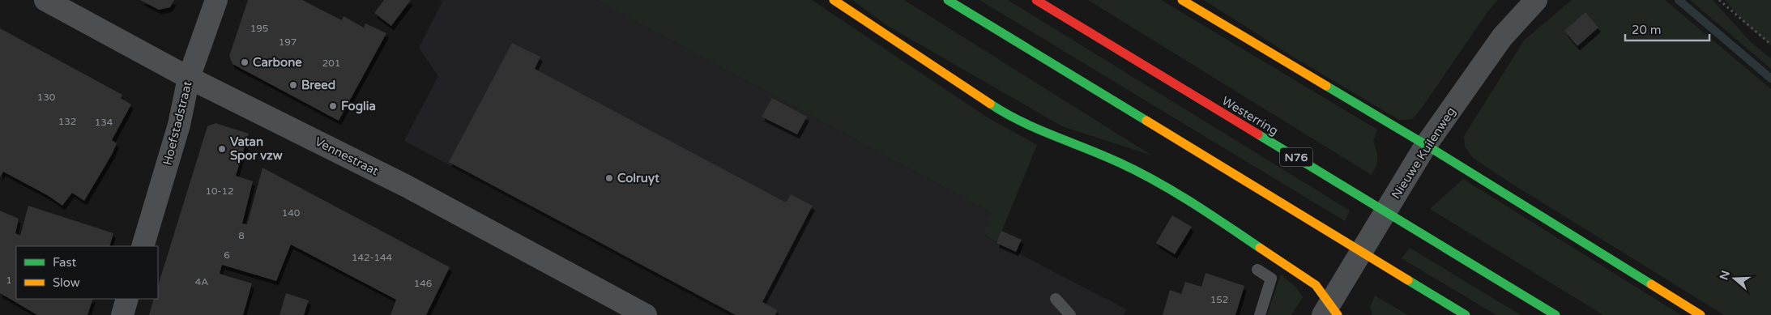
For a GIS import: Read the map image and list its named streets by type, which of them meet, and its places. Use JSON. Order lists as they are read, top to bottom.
{
  "streets": {
    "highway": ["Westerring", "N76"],
    "street": ["Hoefstadstraat", "Nieuwe Kuilenweg", "Vennestraat"]
  },
  "crossings": [
    ["Hoefstadstraat", "Vennestraat"]
  ],
  "places": [
    "Carbone",
    "Breed",
    "Foglia",
    "Vatan Spor vzw",
    "Colruyt"
  ],
  "house_numbers": [
    "195",
    "197",
    "201",
    "130",
    "132",
    "134",
    "10-12",
    "140",
    "8",
    "6",
    "142-144",
    "1",
    "4A",
    "146",
    "152"
  ],
  "legend": ["Fast", "Slow"],
  "scale_bar": "20 m",
  "north": "left"
}
